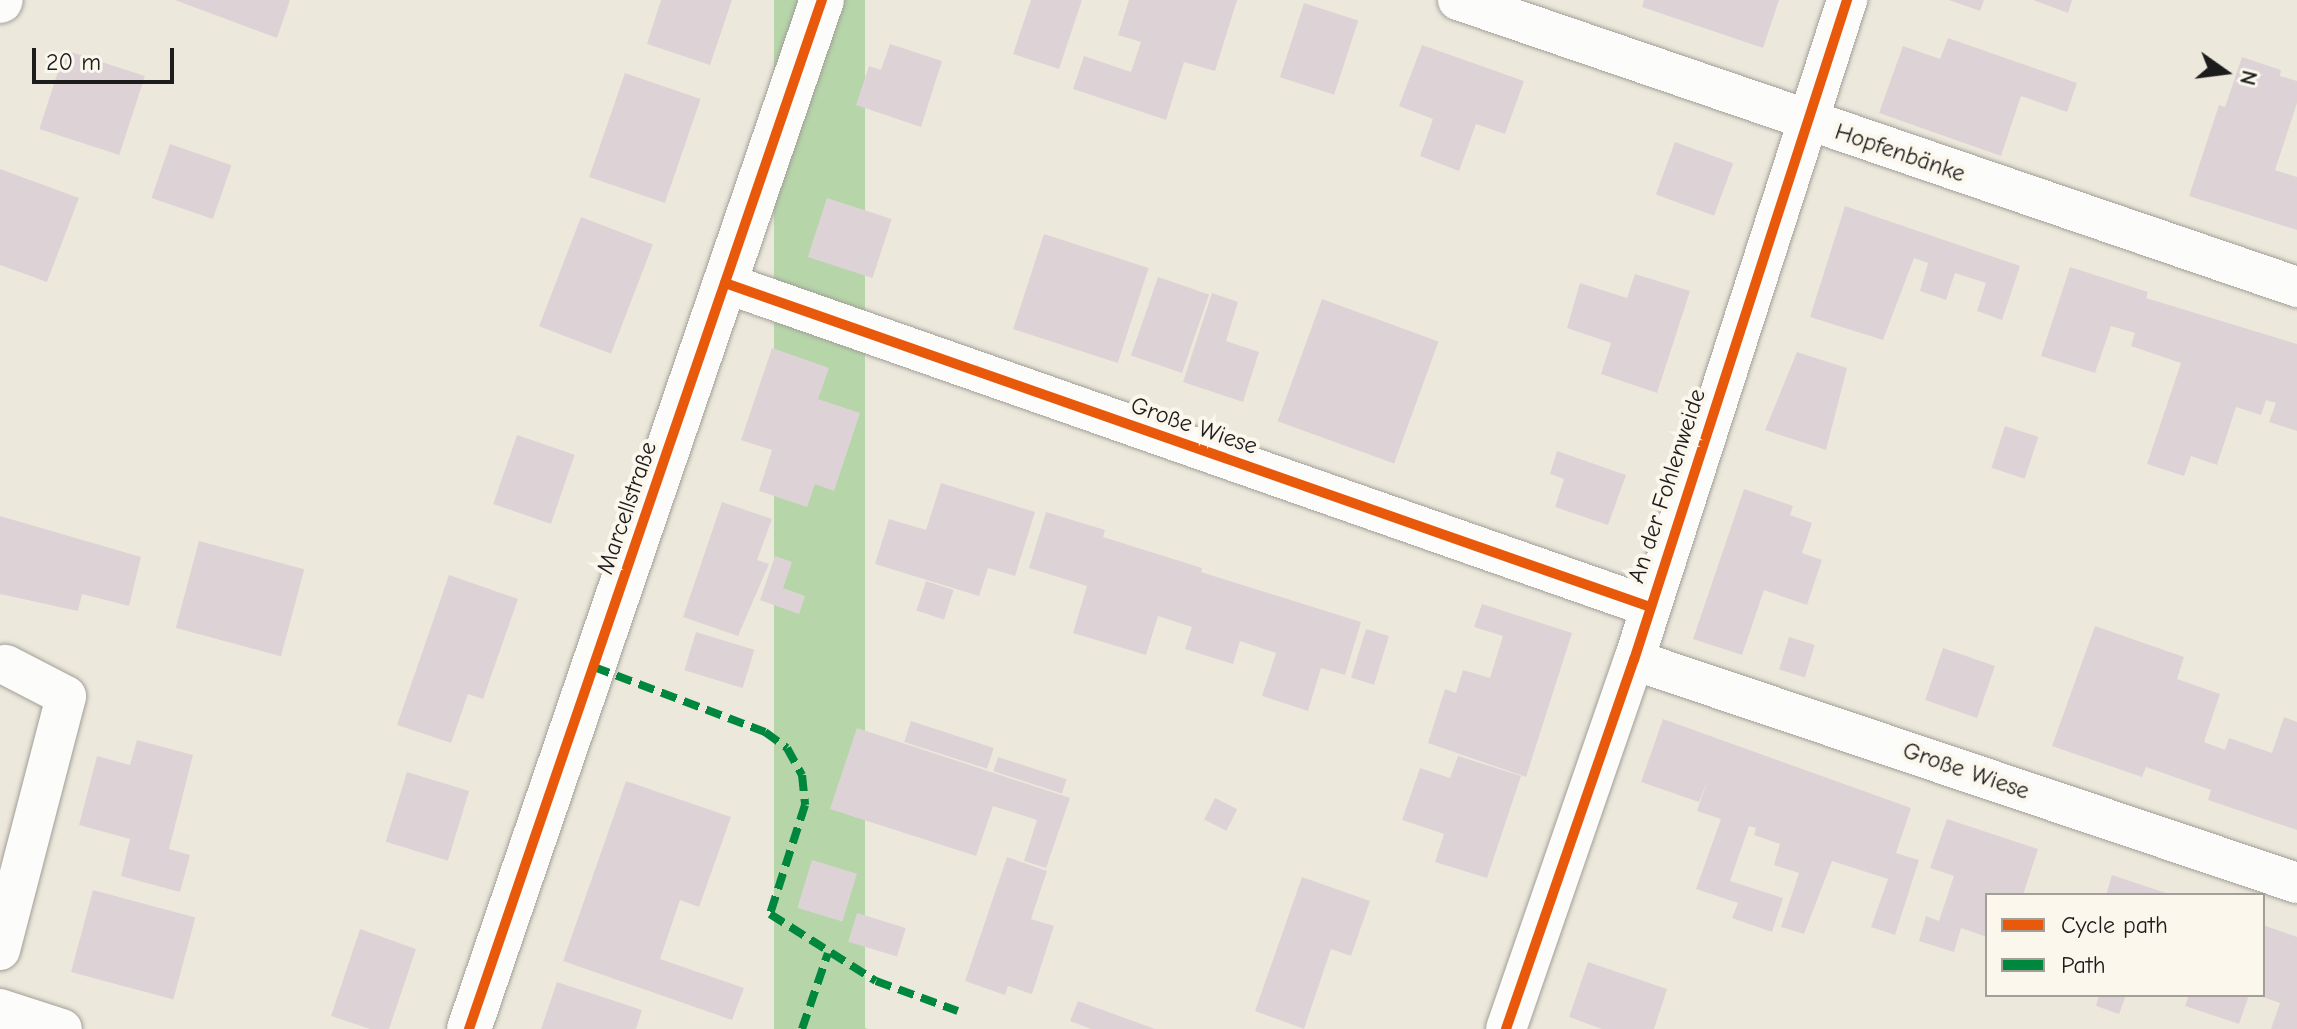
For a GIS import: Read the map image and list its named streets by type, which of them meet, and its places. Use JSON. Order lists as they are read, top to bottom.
{
  "streets": {
    "street": [
      "Hopfenbänke",
      "Große Wiese",
      "An der Fohlenweide",
      "Marcellstraße"
    ]
  },
  "crossings": [
    ["Hopfenbänke", "An der Fohlenweide"],
    ["Große Wiese", "An der Fohlenweide"],
    ["Große Wiese", "Marcellstraße"]
  ],
  "legend": ["Cycle path", "Path"],
  "scale_bar": "20 m",
  "north": "right"
}
